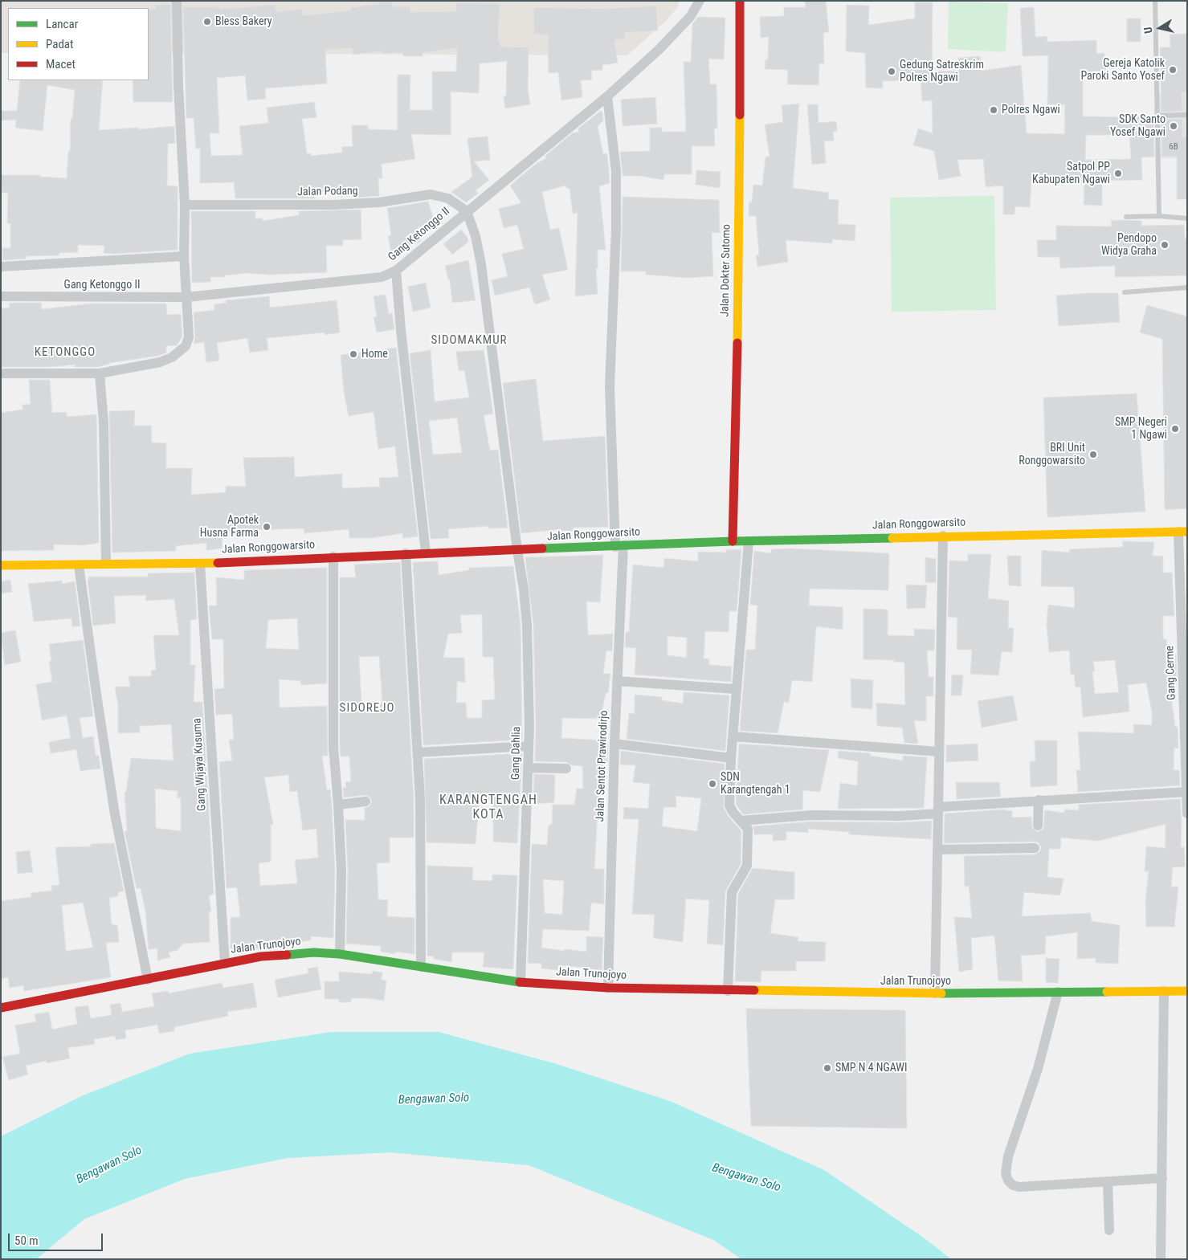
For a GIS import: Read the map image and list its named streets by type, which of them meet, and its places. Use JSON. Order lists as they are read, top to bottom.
{
  "streets": {
    "street": [
      "Jalan Podang",
      "Gang Ketonggo II",
      "Jalan Dokter Sutomo",
      "Jalan Ronggowarsito",
      "Gang Cerme",
      "Gang Dahlia",
      "Gang Wijaya Kusuma",
      "Jalan Sentot Prawirodirjo",
      "Jalan Trunojoyo"
    ]
  },
  "crossings": [
    ["Jalan Podang", "Gang Ketonggo II"],
    ["Jalan Podang", "Gang Dahlia"],
    ["Gang Ketonggo II", "Gang Dahlia"],
    ["Gang Ketonggo II", "Jalan Sentot Prawirodirjo"],
    ["Jalan Dokter Sutomo", "Jalan Ronggowarsito"],
    ["Jalan Ronggowarsito", "Gang Cerme"],
    ["Jalan Ronggowarsito", "Gang Dahlia"],
    ["Jalan Ronggowarsito", "Gang Wijaya Kusuma"],
    ["Jalan Ronggowarsito", "Jalan Sentot Prawirodirjo"],
    ["Gang Dahlia", "Jalan Trunojoyo"],
    ["Gang Wijaya Kusuma", "Jalan Trunojoyo"],
    ["Jalan Sentot Prawirodirjo", "Jalan Trunojoyo"]
  ],
  "districts": [
    "SIDOMAKMUR",
    "KETONGGO",
    "SIDOREJO",
    "KARANGTENGAH KOTA"
  ],
  "water": ["Bengawan Solo"],
  "places": [
    "Bless Bakery",
    "Gereja Katolik Paroki Santo Yosef",
    "Gedung Satreskrim Polres Ngawi",
    "Polres Ngawi",
    "SDK Santo Yosef Ngawi",
    "Satpol PP Kabupaten Ngawi",
    "Pendopo Widya Graha",
    "Home",
    "SMP Negeri 1 Ngawi",
    "BRI Unit Ronggowarsito",
    "Apotek Husna Farma",
    "SDN Karangtengah 1",
    "SMP N 4 NGAWI"
  ],
  "house_numbers": ["6B"],
  "legend": ["Lancar", "Padat", "Macet"],
  "scale_bar": "50 m",
  "north": "left"
}
